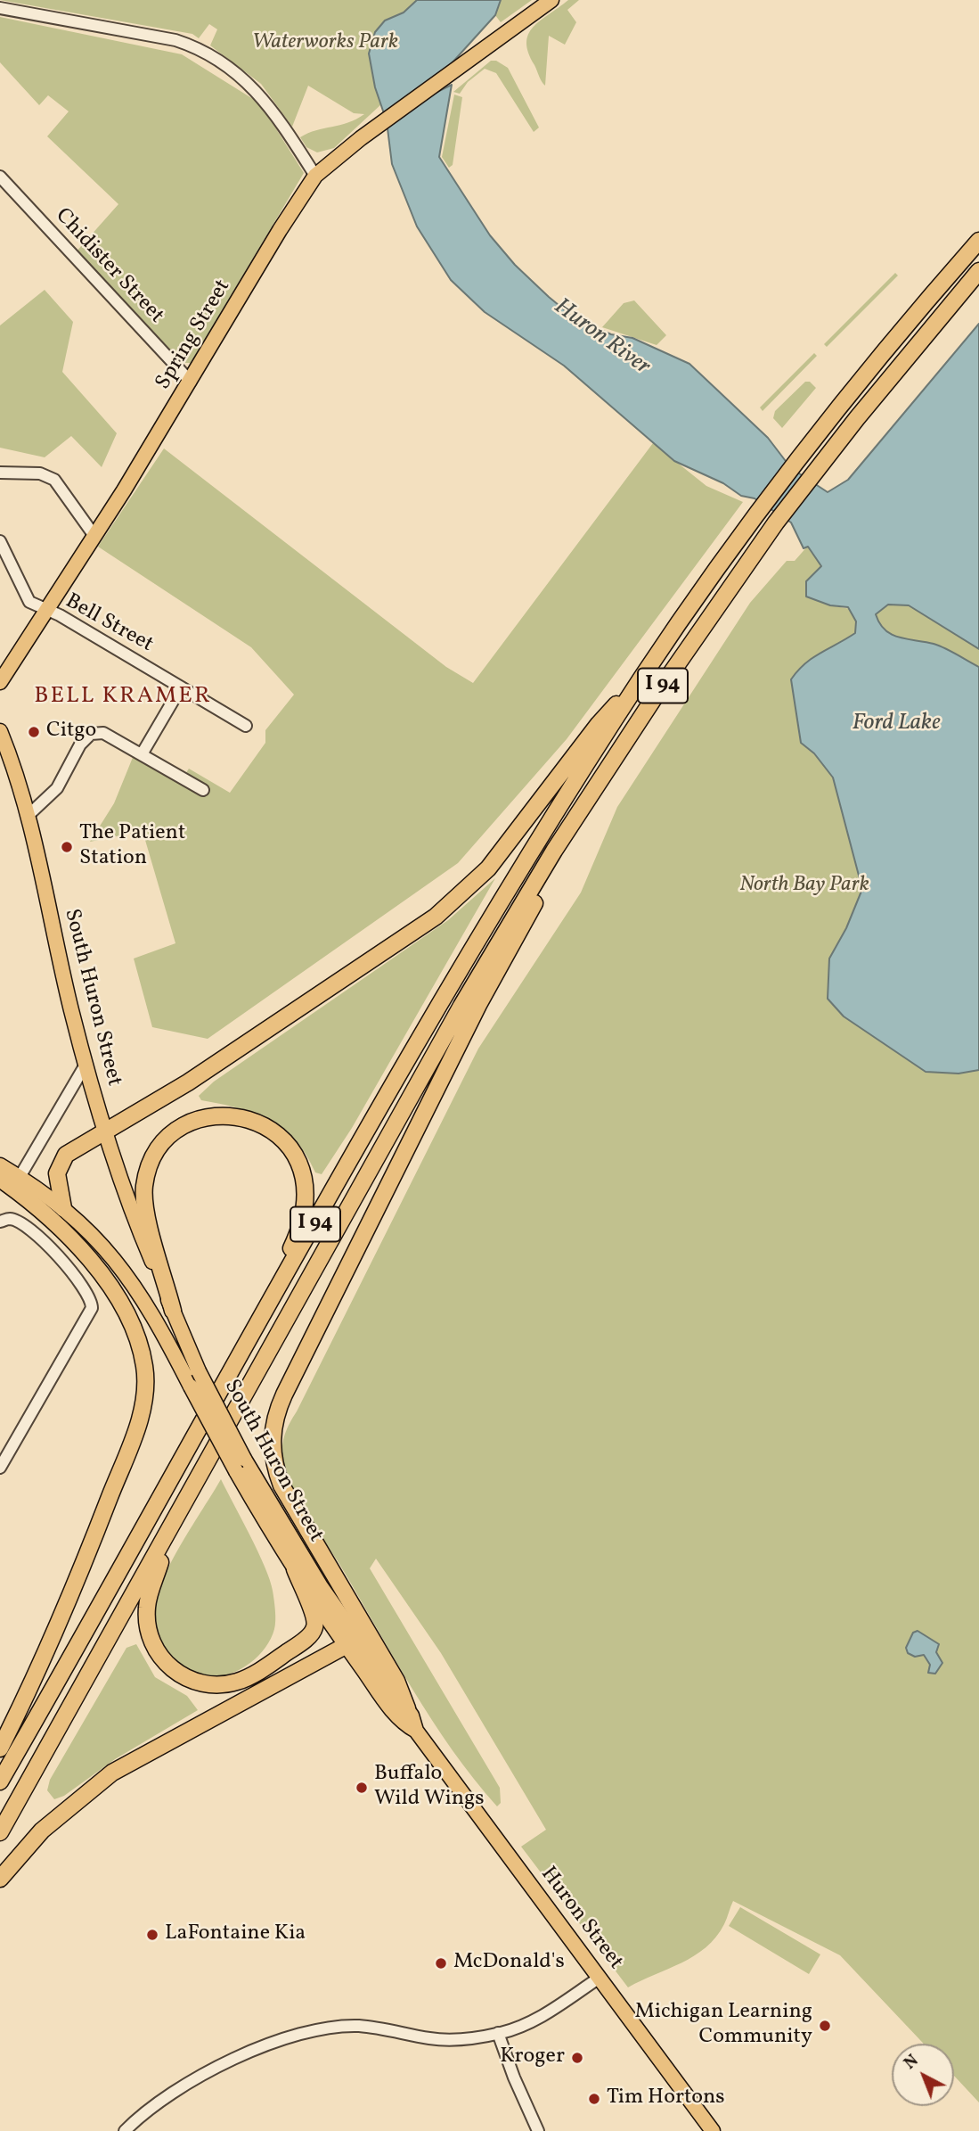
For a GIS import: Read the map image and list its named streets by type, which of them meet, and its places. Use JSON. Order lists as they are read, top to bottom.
{
  "streets": {
    "highway": ["I 94"],
    "main road": ["Spring Street", "South Huron Street", "Huron Street"],
    "street": ["Chidister Street", "Bell Street"]
  },
  "crossings": [
    ["Chidister Street", "Spring Street"],
    ["Spring Street", "Bell Street"],
    ["South Huron Street", "Huron Street"]
  ],
  "districts": ["BELL KRAMER"],
  "water": ["Huron River", "Ford Lake"],
  "parks": ["Waterworks Park", "North Bay Park"],
  "places": [
    "Citgo",
    "The Patient Station",
    "Buffalo Wild Wings",
    "LaFontaine Kia",
    "McDonald's",
    "Michigan Learning Community",
    "Kroger",
    "Tim Hortons"
  ],
  "north": "top left"
}
